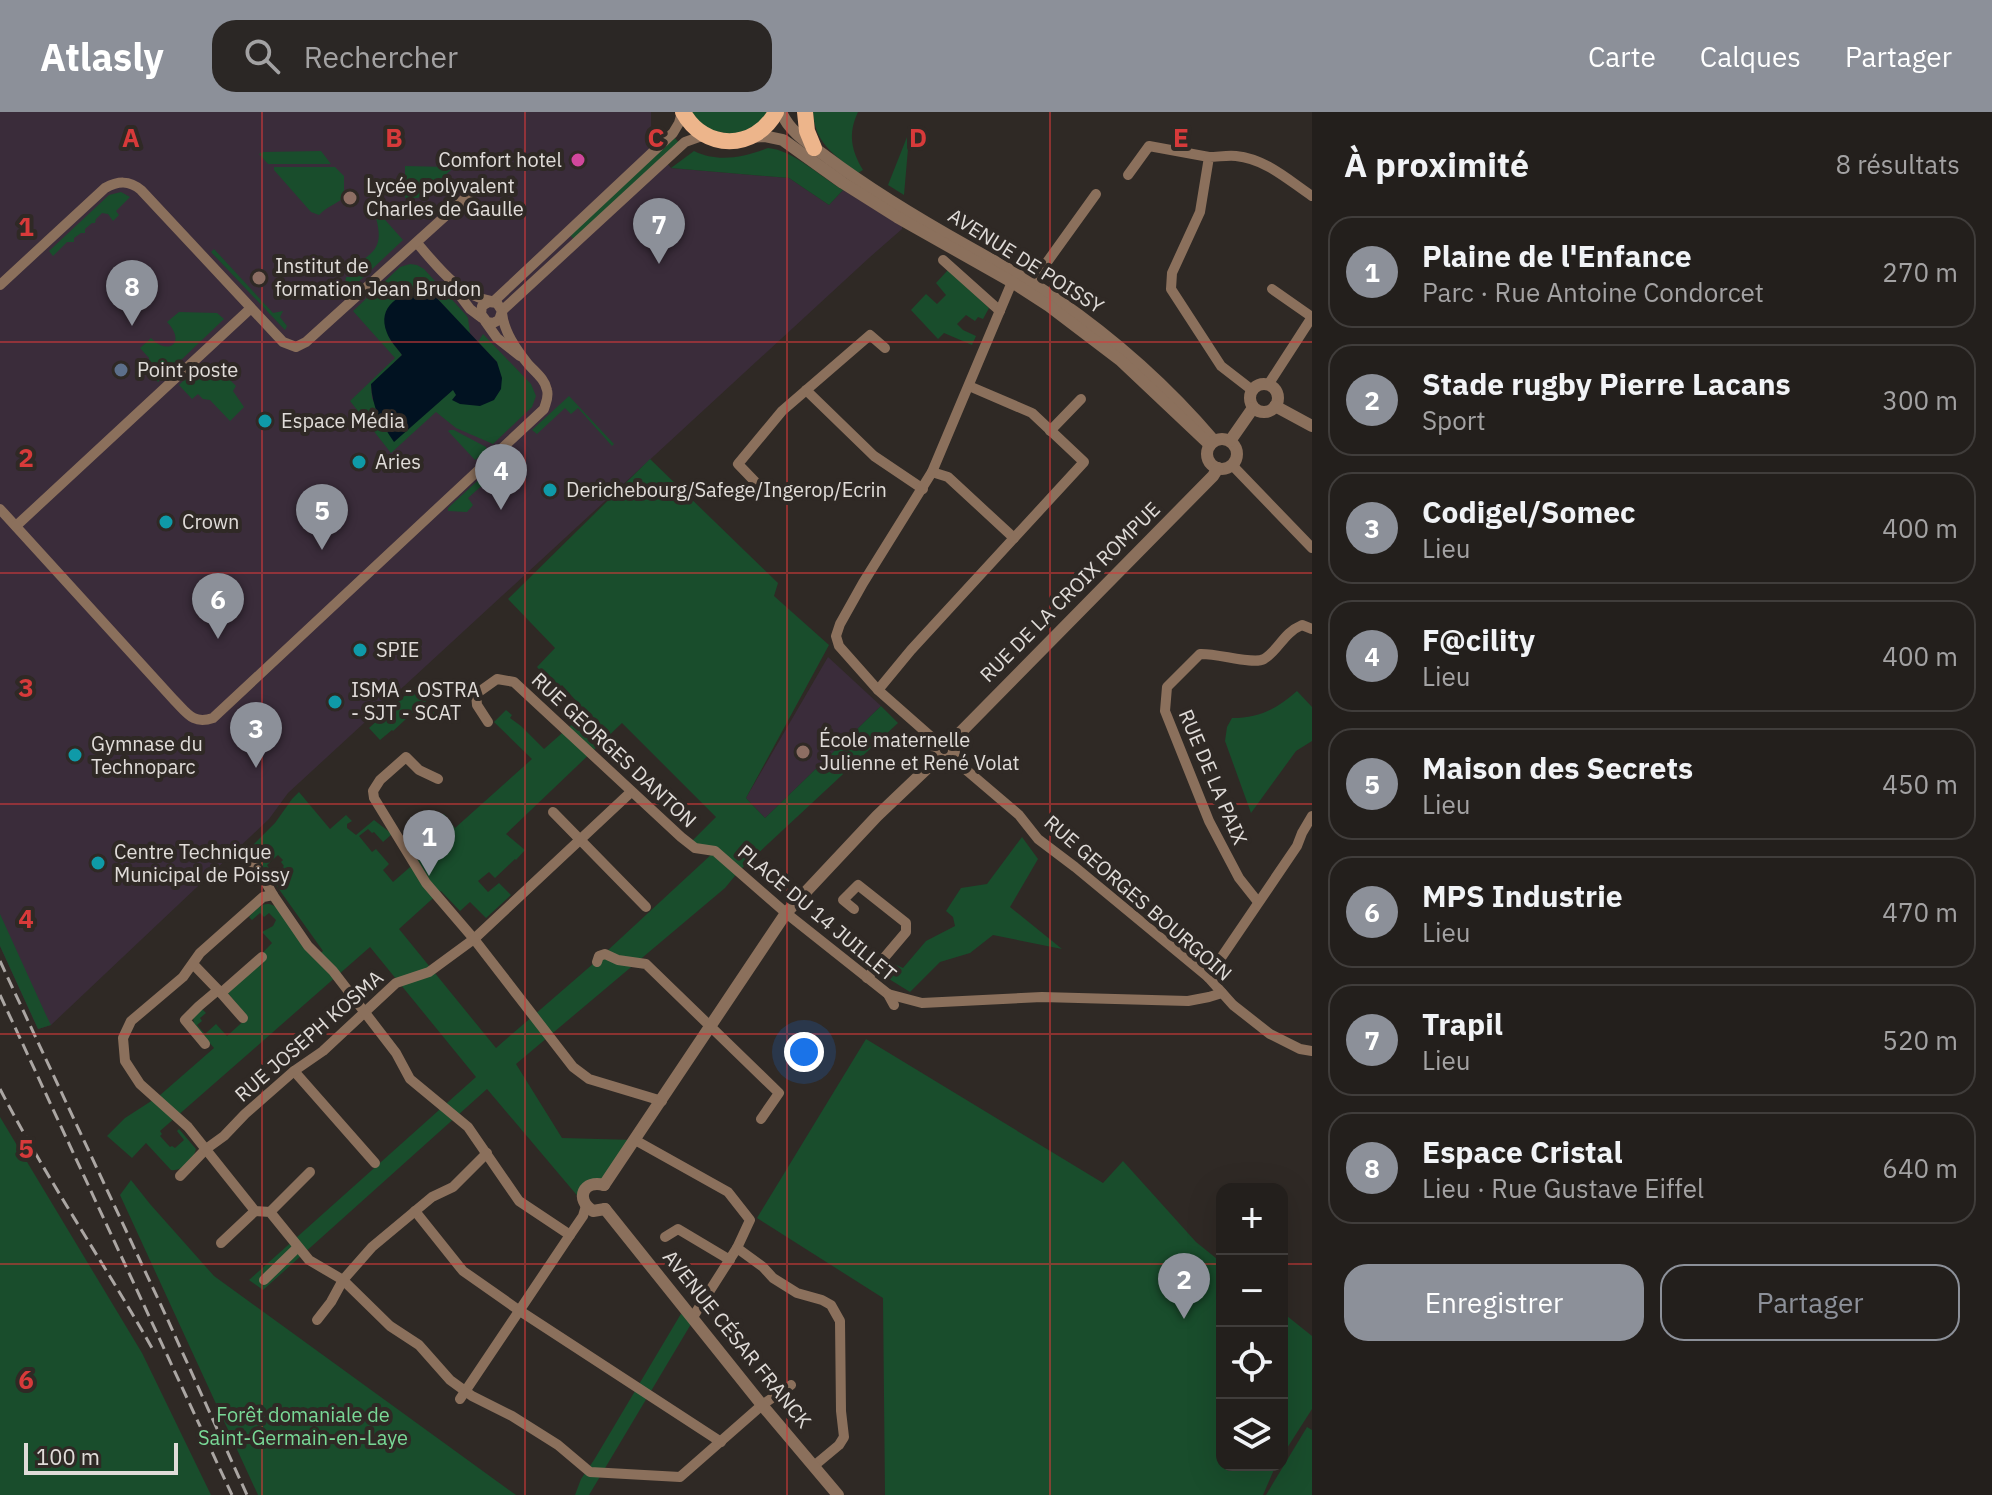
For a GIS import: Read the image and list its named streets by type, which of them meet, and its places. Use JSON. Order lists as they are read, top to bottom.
{
  "streets": {
    "street": [
      "AVENUE DE POISSY",
      "RUE DE LA CROIX ROMPUE",
      "RUE GEORGES DANTON",
      "RUE DE LA PAIX",
      "RUE GEORGES BOURGOIN",
      "PLACE DU 14 JUILLET",
      "RUE JOSEPH KOSMA",
      "AVENUE CÉSAR FRANCK"
    ]
  },
  "crossings": [
    ["AVENUE DE POISSY", "RUE DE LA CROIX ROMPUE"],
    ["RUE GEORGES DANTON", "PLACE DU 14 JUILLET"],
    ["RUE GEORGES DANTON", "RUE JOSEPH KOSMA"]
  ],
  "parks": ["Forêt domaniale de Saint-Germain-en-Laye"],
  "places": [
    "Comfort hotel",
    "Lycée polyvalent Charles de Gaulle",
    "Institut de formation Jean Brudon",
    "Point poste",
    "Espace Média",
    "Aries",
    "Derichebourg/Safege/Ingerop/Ecrin",
    "Crown",
    "SPIE",
    "ISMA - OSTRA - SJT - SCAT",
    "École maternelle Julienne et René Volat",
    "Gymnase du Technoparc",
    "Centre Technique Municipal de Poissy"
  ],
  "scale_bar": "100 m",
  "page": {
    "header": "Atlasly",
    "search": "Rechercher",
    "nav": ["Carte", "Calques", "Partager"],
    "heading": ["À proximité", "8 résultats"],
    "pins": [
      "7",
      "8",
      "4",
      "5",
      "6",
      "3",
      "1",
      "2"
    ],
    "list": [
      {
        "mark": "1",
        "name": "Plaine de l'Enfance",
        "note": "Parc · Rue Antoine Condorcet",
        "value": "270 m"
      },
      {
        "mark": "2",
        "name": "Stade rugby Pierre Lacans",
        "note": "Sport",
        "value": "300 m"
      },
      {
        "mark": "3",
        "name": "Codigel/Somec",
        "note": "Lieu",
        "value": "400 m"
      },
      {
        "mark": "4",
        "name": "F@cility",
        "note": "Lieu",
        "value": "400 m"
      },
      {
        "mark": "5",
        "name": "Maison des Secrets",
        "note": "Lieu",
        "value": "450 m"
      },
      {
        "mark": "6",
        "name": "MPS Industrie",
        "note": "Lieu",
        "value": "470 m"
      },
      {
        "mark": "7",
        "name": "Trapil",
        "note": "Lieu",
        "value": "520 m"
      },
      {
        "mark": "8",
        "name": "Espace Cristal",
        "note": "Lieu · Rue Gustave Eiffel",
        "value": "640 m"
      }
    ],
    "map_buttons": ["+", "−"],
    "buttons": ["Enregistrer", "Partager"],
    "scale": "100 m"
  },
  "grid": {
    "columns": [
      "A",
      "B",
      "C",
      "D",
      "E"
    ],
    "rows": [
      "1",
      "2",
      "3",
      "4",
      "5",
      "6"
    ]
  }
}
